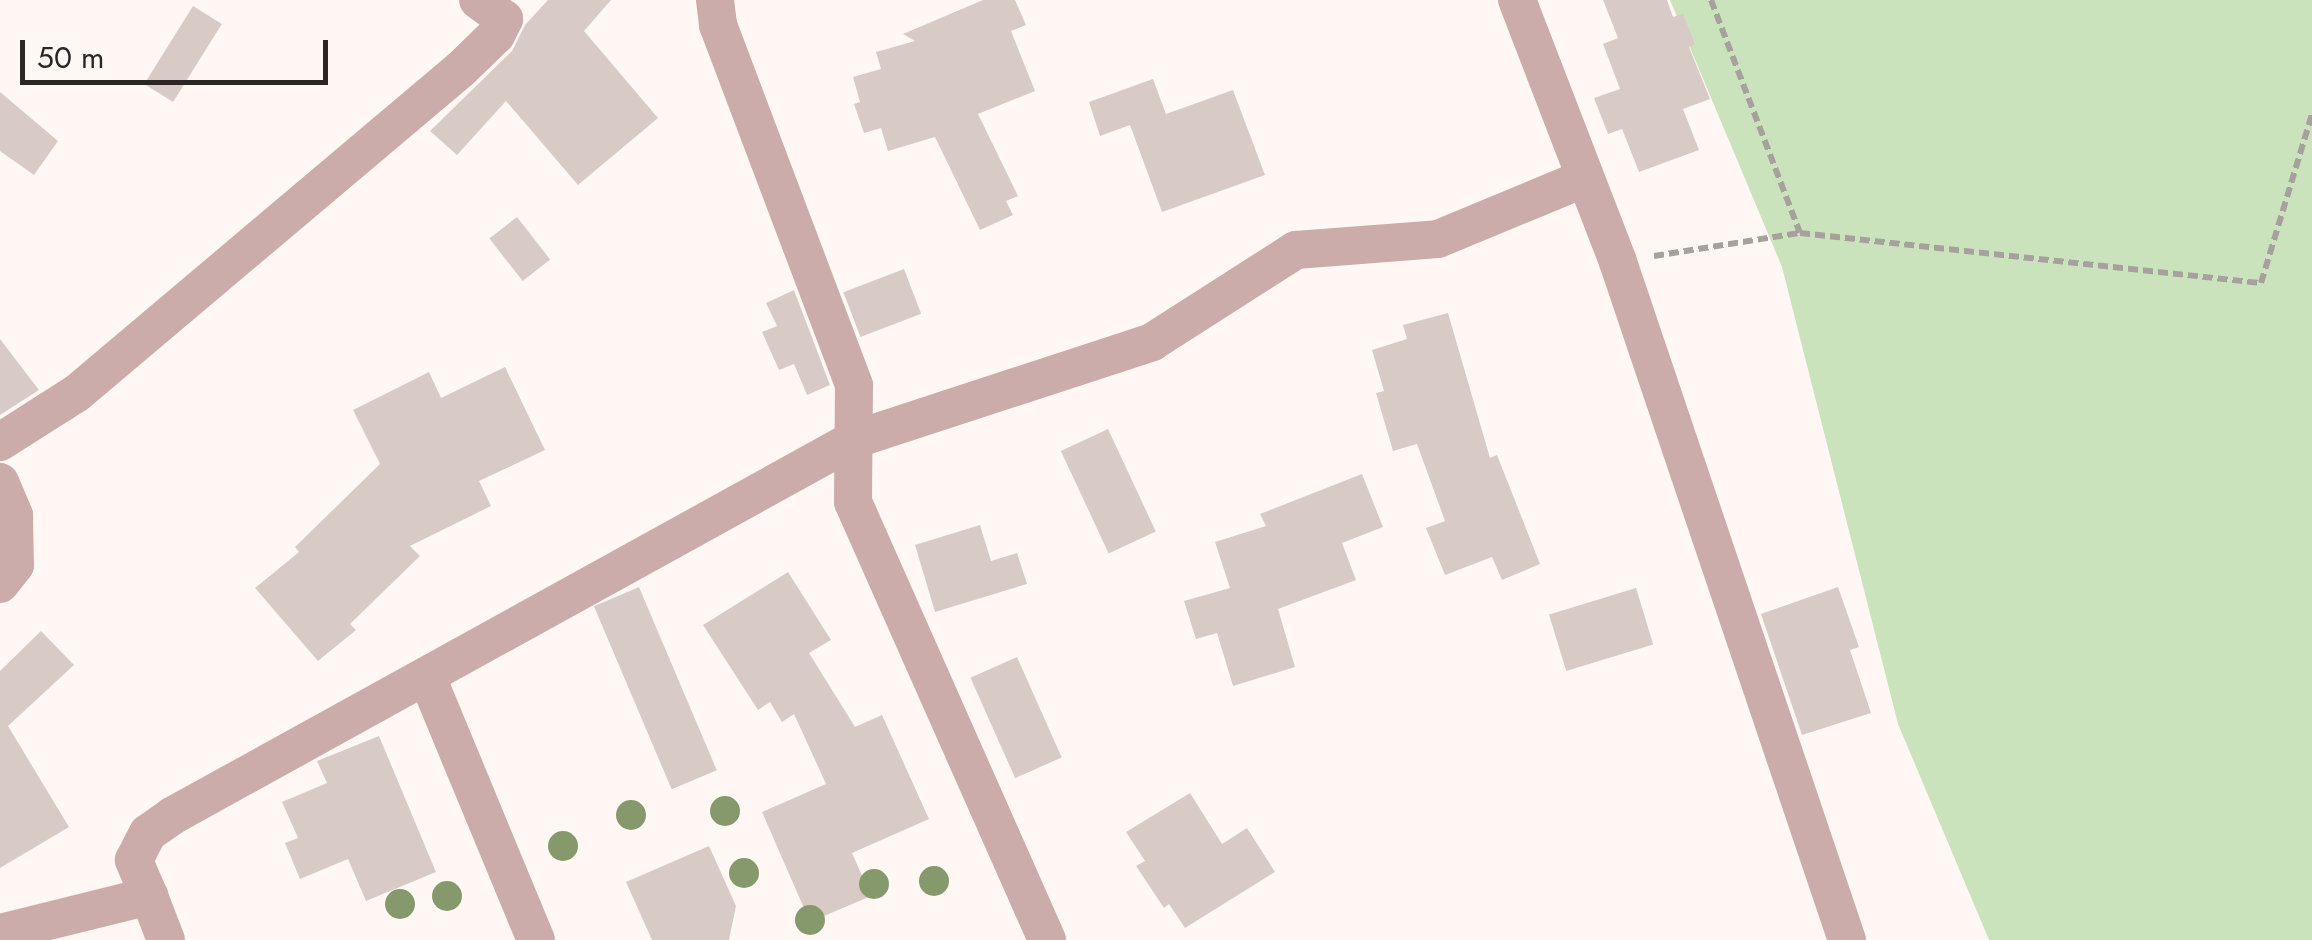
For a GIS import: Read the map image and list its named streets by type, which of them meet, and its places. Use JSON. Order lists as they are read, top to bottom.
{
  "scale_bar": "50 m"
}
